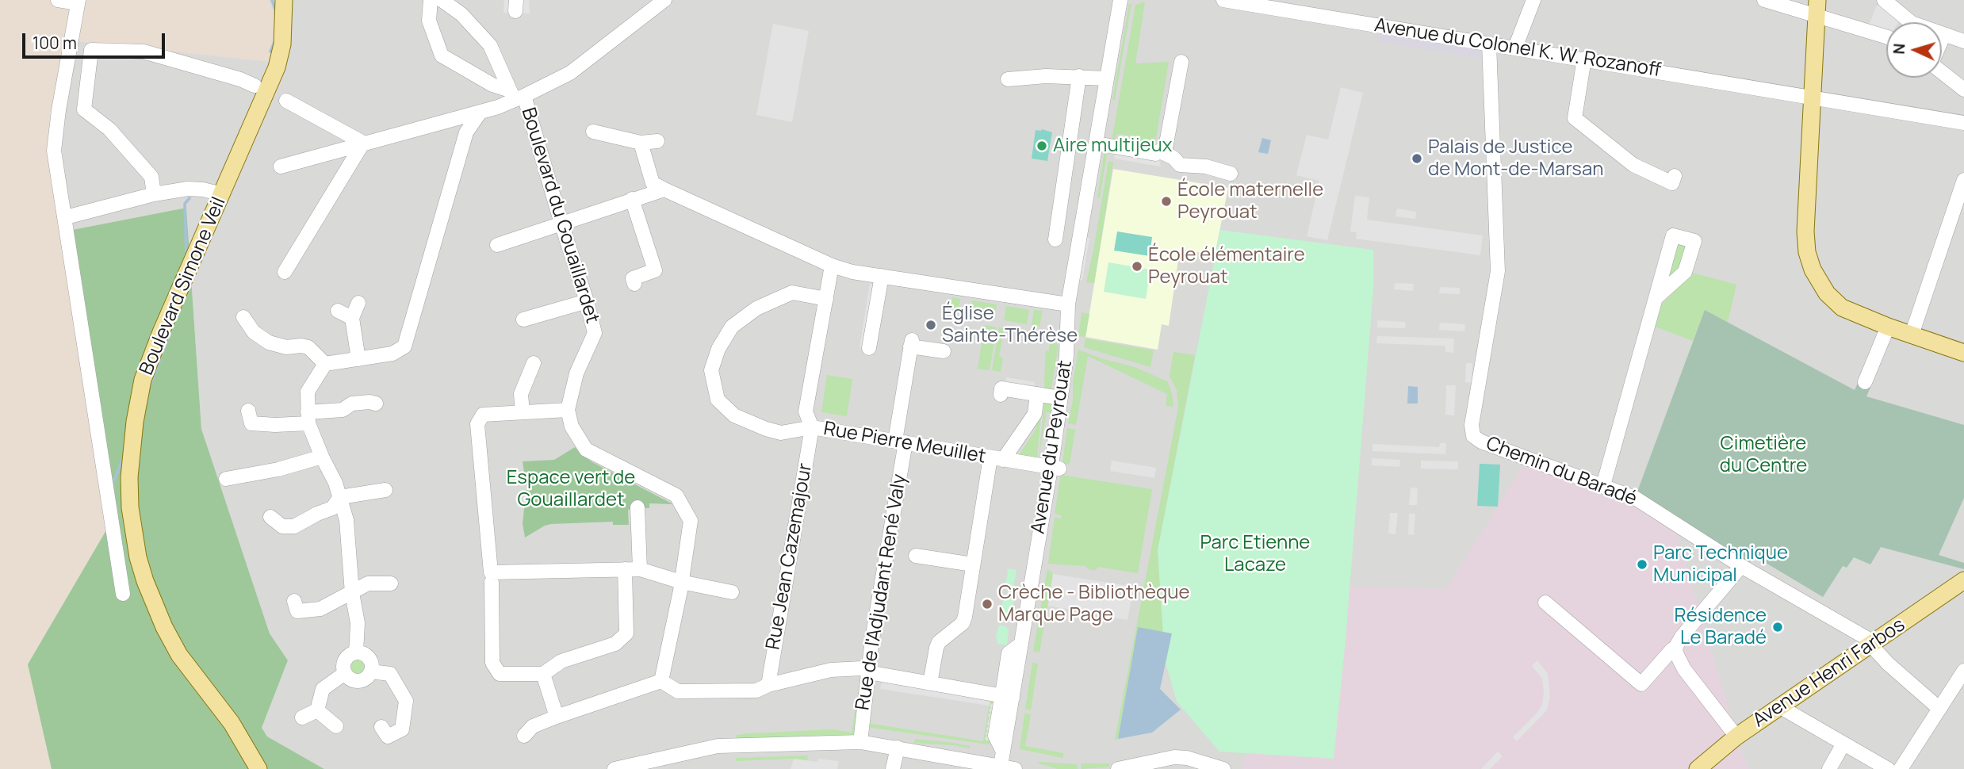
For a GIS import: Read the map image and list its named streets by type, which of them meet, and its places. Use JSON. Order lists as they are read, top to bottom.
{
  "streets": {
    "main road": ["Boulevard Simone Veil", "Avenue Henri Farbos"],
    "street": [
      "Avenue du Colonel K. W. Rozanoff",
      "Boulevard du Gouaillardet",
      "Rue Pierre Meuillet",
      "Avenue du Peyrouat",
      "Chemin du Baradé",
      "Rue Jean Cazemajour",
      "Rue de l'Adjudant René Valy"
    ]
  },
  "crossings": [
    ["Avenue du Colonel K. W. Rozanoff", "Chemin du Baradé"],
    ["Rue Pierre Meuillet", "Avenue du Peyrouat"],
    ["Rue Pierre Meuillet", "Rue Jean Cazemajour"],
    ["Rue Pierre Meuillet", "Rue de l'Adjudant René Valy"],
    ["Chemin du Baradé", "Avenue Henri Farbos"]
  ],
  "parks": ["Cimetière du Centre", "Espace vert de Gouaillardet", "Parc Etienne Lacaze"],
  "places": [
    "Aire multijeux",
    "Palais de Justice de Mont-de-Marsan",
    "École maternelle Peyrouat",
    "École élémentaire Peyrouat",
    "Église Sainte-Thérèse",
    "Parc Technique Municipal",
    "Crèche - Bibliothèque Marque Page",
    "Résidence Le Baradé"
  ],
  "scale_bar": "100 m",
  "north": "left"
}
